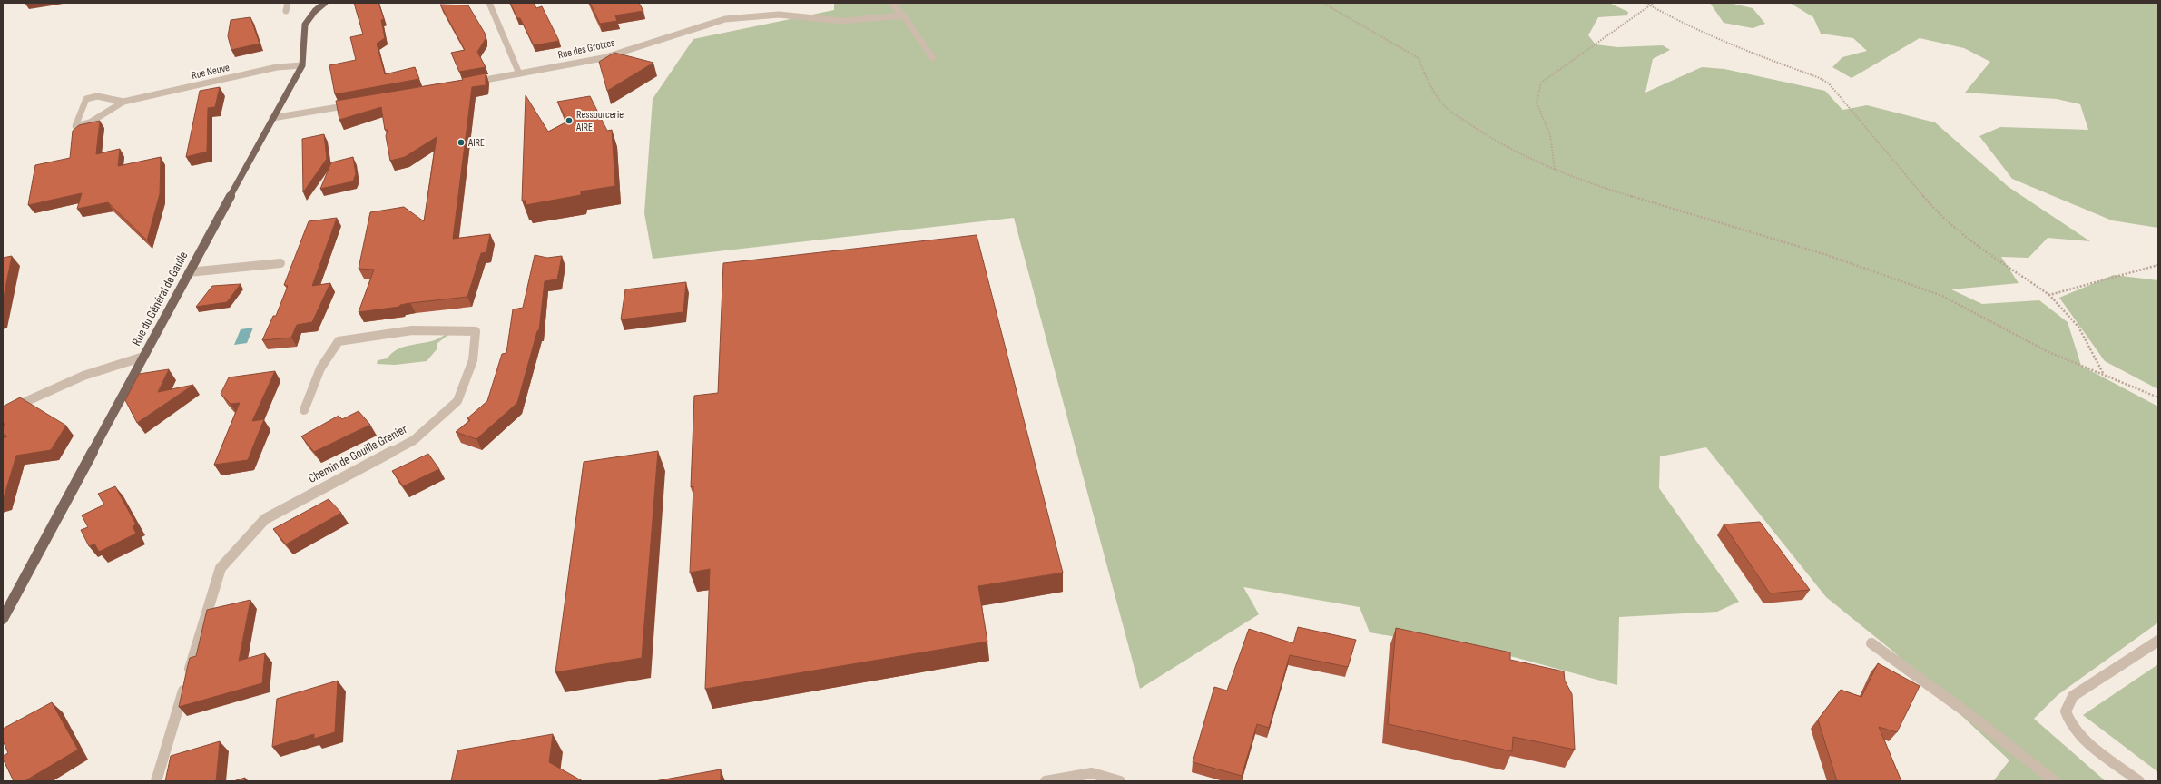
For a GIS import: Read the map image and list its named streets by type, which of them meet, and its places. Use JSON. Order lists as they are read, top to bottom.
{
  "streets": {
    "main road": ["Rue du Général de Gaulle"],
    "street": ["Rue des Grottes", "Rue Neuve", "Chemin de Gouille Grenier"]
  },
  "crossings": [
    ["Rue Neuve", "Rue du Général de Gaulle"]
  ],
  "places": ["Ressourcerie AIRE", "AIRE"]
}
